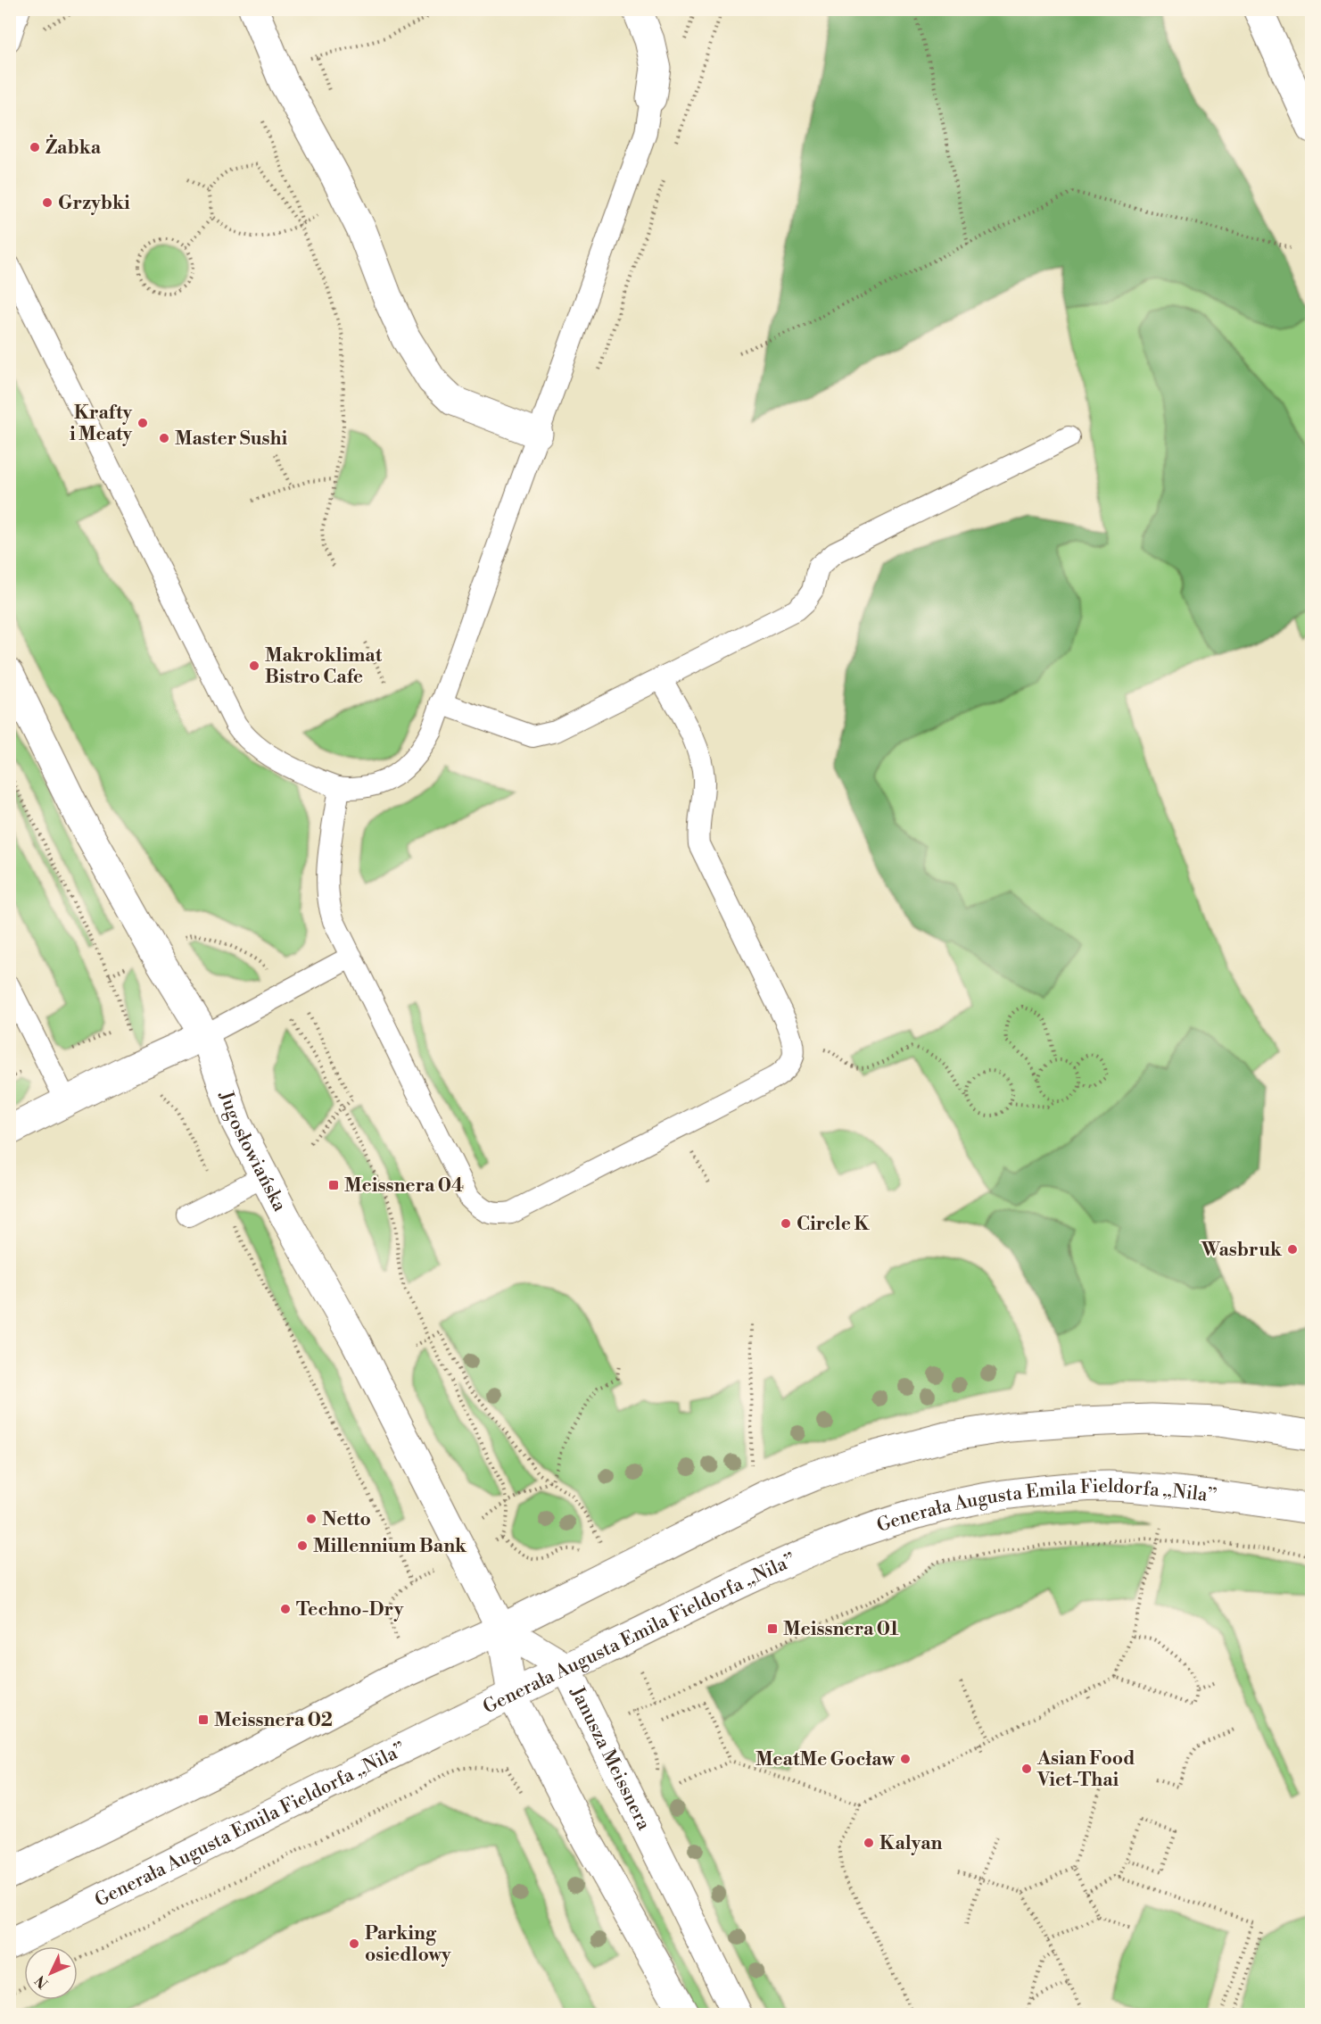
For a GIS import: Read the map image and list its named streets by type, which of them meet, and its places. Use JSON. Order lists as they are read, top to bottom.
{
  "streets": {
    "street": ["Jugosłowiańska", "Generała Augusta Emila Fieldorfa „Nila”", "Janusza Meissnera"]
  },
  "crossings": [
    ["Jugosłowiańska", "Janusza Meissnera"],
    ["Generała Augusta Emila Fieldorfa „Nila”", "Janusza Meissnera"]
  ],
  "places": {
    "other": [
      "Żabka",
      "Grzybki",
      "Krafty i Meaty",
      "Master Sushi",
      "Makroklimat Bistro Cafe",
      "Circle K",
      "Wasbruk",
      "Netto",
      "Millennium Bank",
      "Techno-Dry",
      "MeatMe Gocław",
      "Asian Food Viet-Thai",
      "Kalyan",
      "Parking osiedlowy"
    ],
    "transit": ["Meissnera 04", "Meissnera 01", "Meissnera 02"]
  },
  "north": "bottom left"
}
